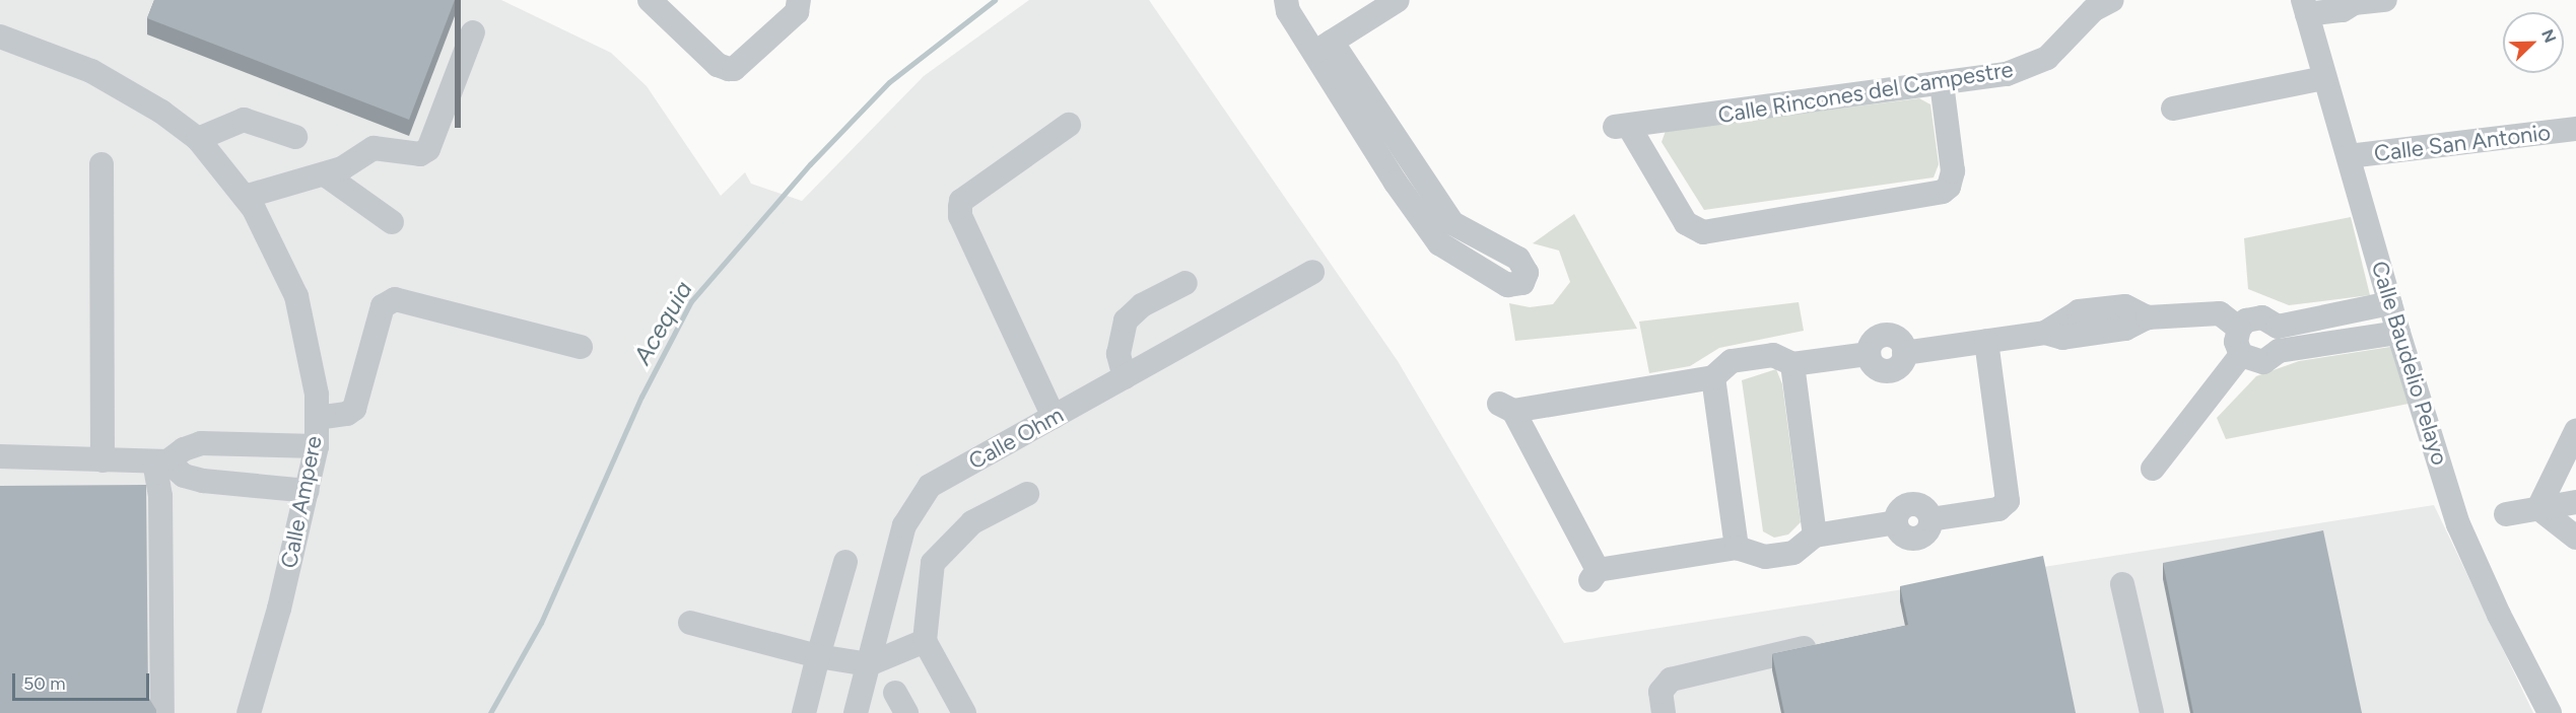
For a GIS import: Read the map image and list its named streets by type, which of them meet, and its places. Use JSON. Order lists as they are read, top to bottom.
{
  "streets": {
    "street": [
      "Calle Rincones del Campestre",
      "Calle San Antonio",
      "Calle Baudelio Pelayo",
      "Calle Ohm",
      "Calle Ampere"
    ]
  },
  "crossings": [
    ["Calle San Antonio", "Calle Baudelio Pelayo"]
  ],
  "water": ["Acequia"],
  "scale_bar": "50 m",
  "north": "top right"
}
